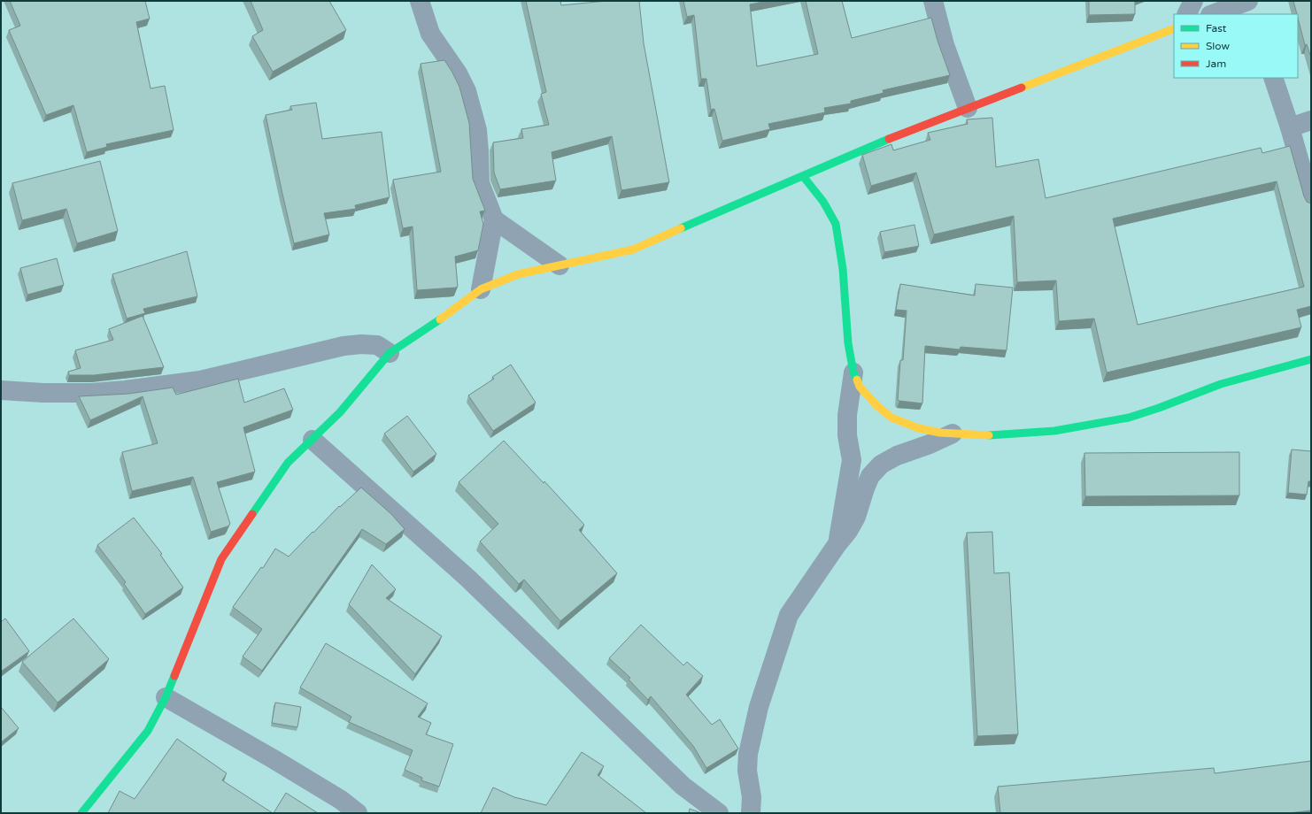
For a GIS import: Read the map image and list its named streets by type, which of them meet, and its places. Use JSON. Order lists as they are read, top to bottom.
{
  "legend": ["Fast", "Slow", "Jam"]
}
